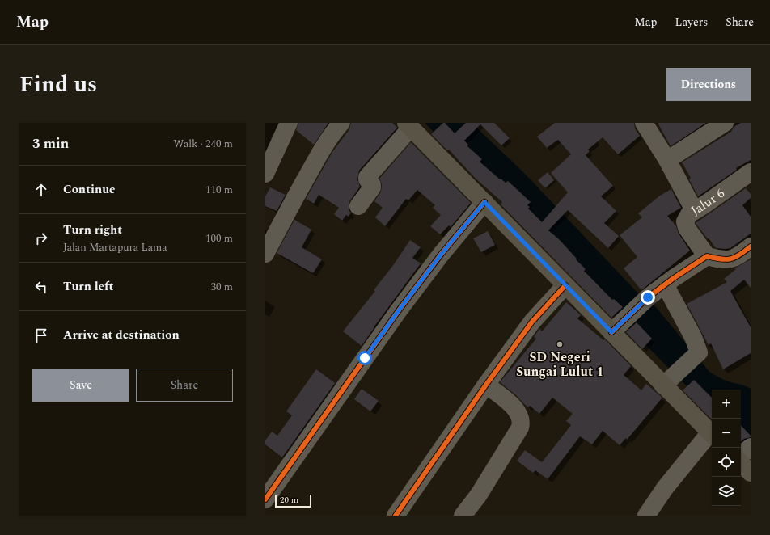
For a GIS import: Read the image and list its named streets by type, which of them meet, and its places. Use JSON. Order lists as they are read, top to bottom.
{
  "streets": {
    "street": ["Jalur 6"]
  },
  "places": ["SD Negeri Sungai Lulut 1"],
  "scale_bar": "20 m",
  "page": {
    "header": "Map",
    "nav": ["Map", "Layers", "Share"],
    "title": "Find us",
    "buttons": [
      "Directions",
      ["Save", "Share"]
    ],
    "heading": ["3 min", "Walk · 240 m"],
    "list": [
      ["Continue", "110 m"],
      ["Turn right", "Jalan Martapura Lama", "100 m"],
      ["Turn left", "30 m"],
      "Arrive at destination"
    ],
    "map_buttons": ["+", "−"],
    "scale": "20 m"
  }
}
